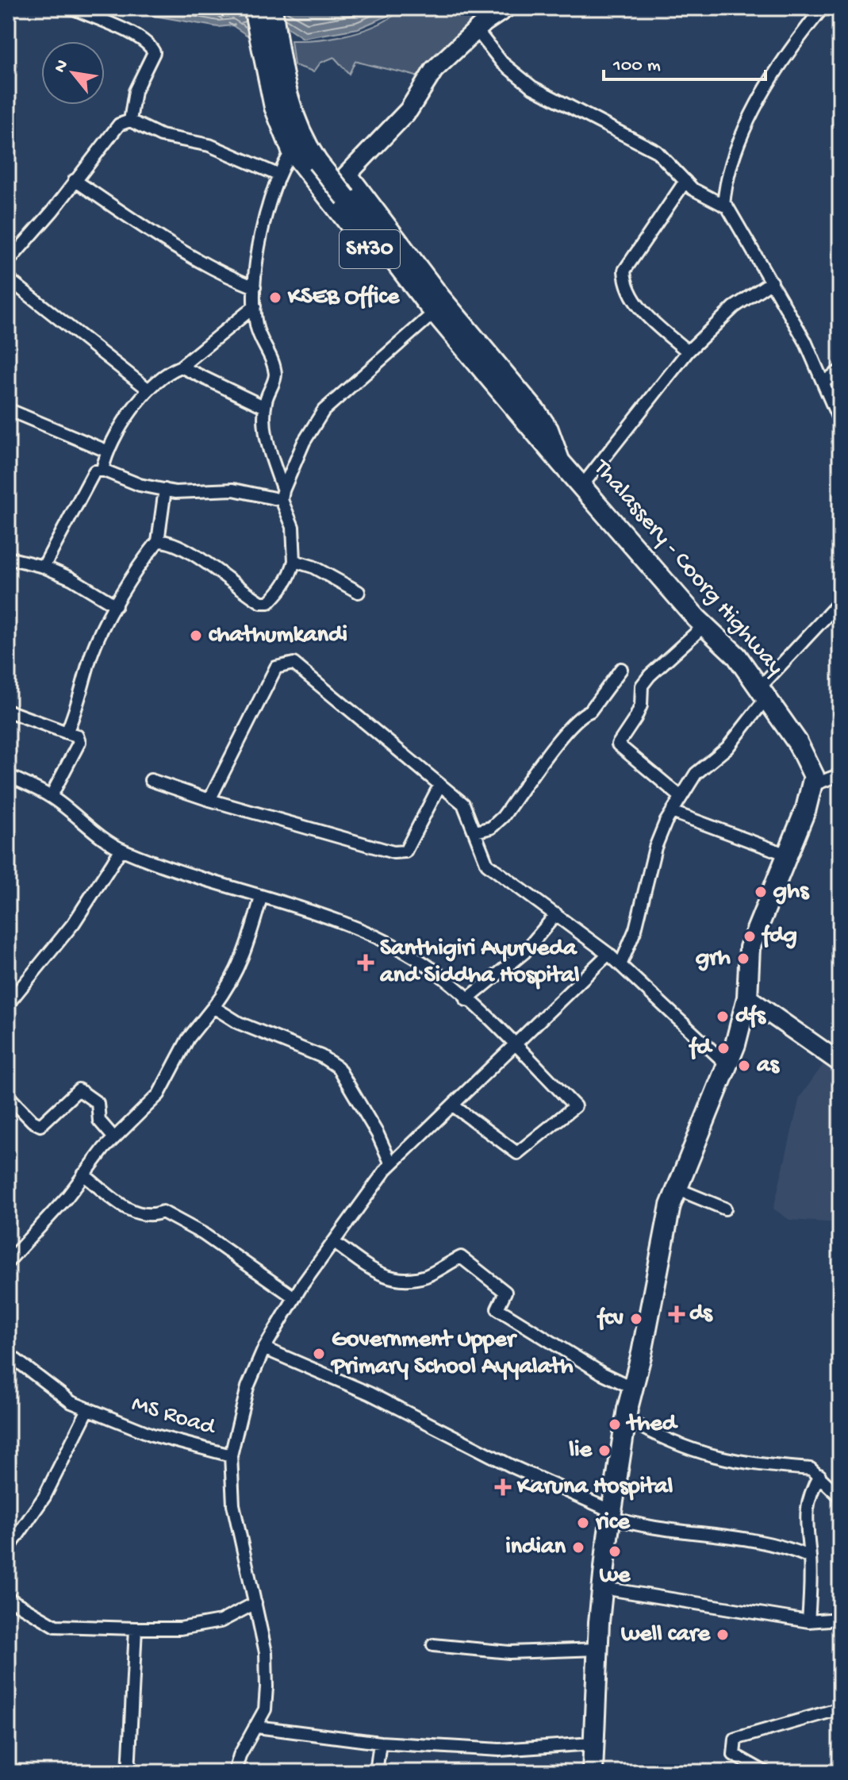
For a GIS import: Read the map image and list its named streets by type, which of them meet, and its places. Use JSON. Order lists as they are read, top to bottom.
{
  "streets": {
    "main road": ["SH30", "Thalassery - Coorg Highway"],
    "street": ["MS Road"]
  },
  "crossings": [
    ["SH30", "Thalassery - Coorg Highway"]
  ],
  "places": {
    "other": [
      "KSEB Office",
      "chathumkandi",
      "ghs",
      "fdg",
      "grh",
      "dfs",
      "fd",
      "as",
      "fcv",
      "Government Upper Primary School Ayyalath",
      "thed",
      "lie",
      "rice",
      "indian",
      "we",
      "well care"
    ],
    "health": ["Santhigiri Ayurveda and Siddha Hospital", "ds", "Karuna Hospital"]
  },
  "scale_bar": "100 m",
  "north": "top left"
}
